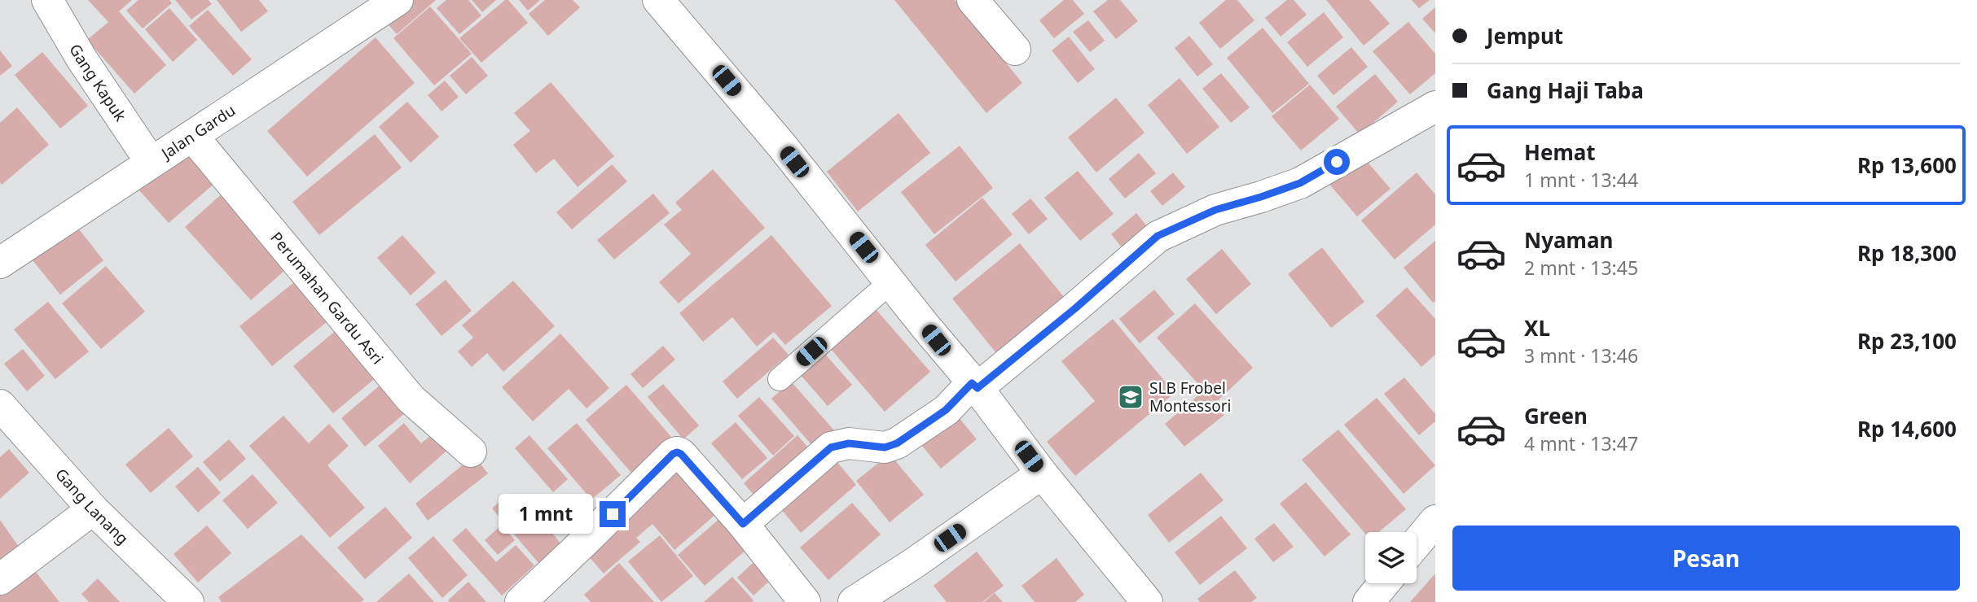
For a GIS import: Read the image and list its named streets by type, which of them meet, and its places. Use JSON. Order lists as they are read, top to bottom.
{
  "streets": {
    "street": [
      "Gang Kapuk",
      "Jalan Gardu",
      "Perumahan Gardu Asri",
      "Gang Lanang"
    ]
  },
  "crossings": [
    ["Gang Kapuk", "Jalan Gardu"],
    ["Jalan Gardu", "Perumahan Gardu Asri"]
  ],
  "places": {
    "school or university": ["SLB Frobel Montessori"]
  },
  "page": {
    "banner": ["Jemput", "Gang Haji Taba"],
    "list": [
      {
        "name": "Hemat",
        "note": "1 mnt · 13:44",
        "value": "Rp 13,600"
      },
      {
        "name": "Nyaman",
        "note": "2 mnt · 13:45",
        "value": "Rp 18,300"
      },
      {
        "name": "XL",
        "note": "3 mnt · 13:46",
        "value": "Rp 23,100"
      },
      {
        "name": "Green",
        "note": "4 mnt · 13:47",
        "value": "Rp 14,600"
      }
    ],
    "bubble": "1 mnt",
    "buttons": "Pesan"
  }
}
